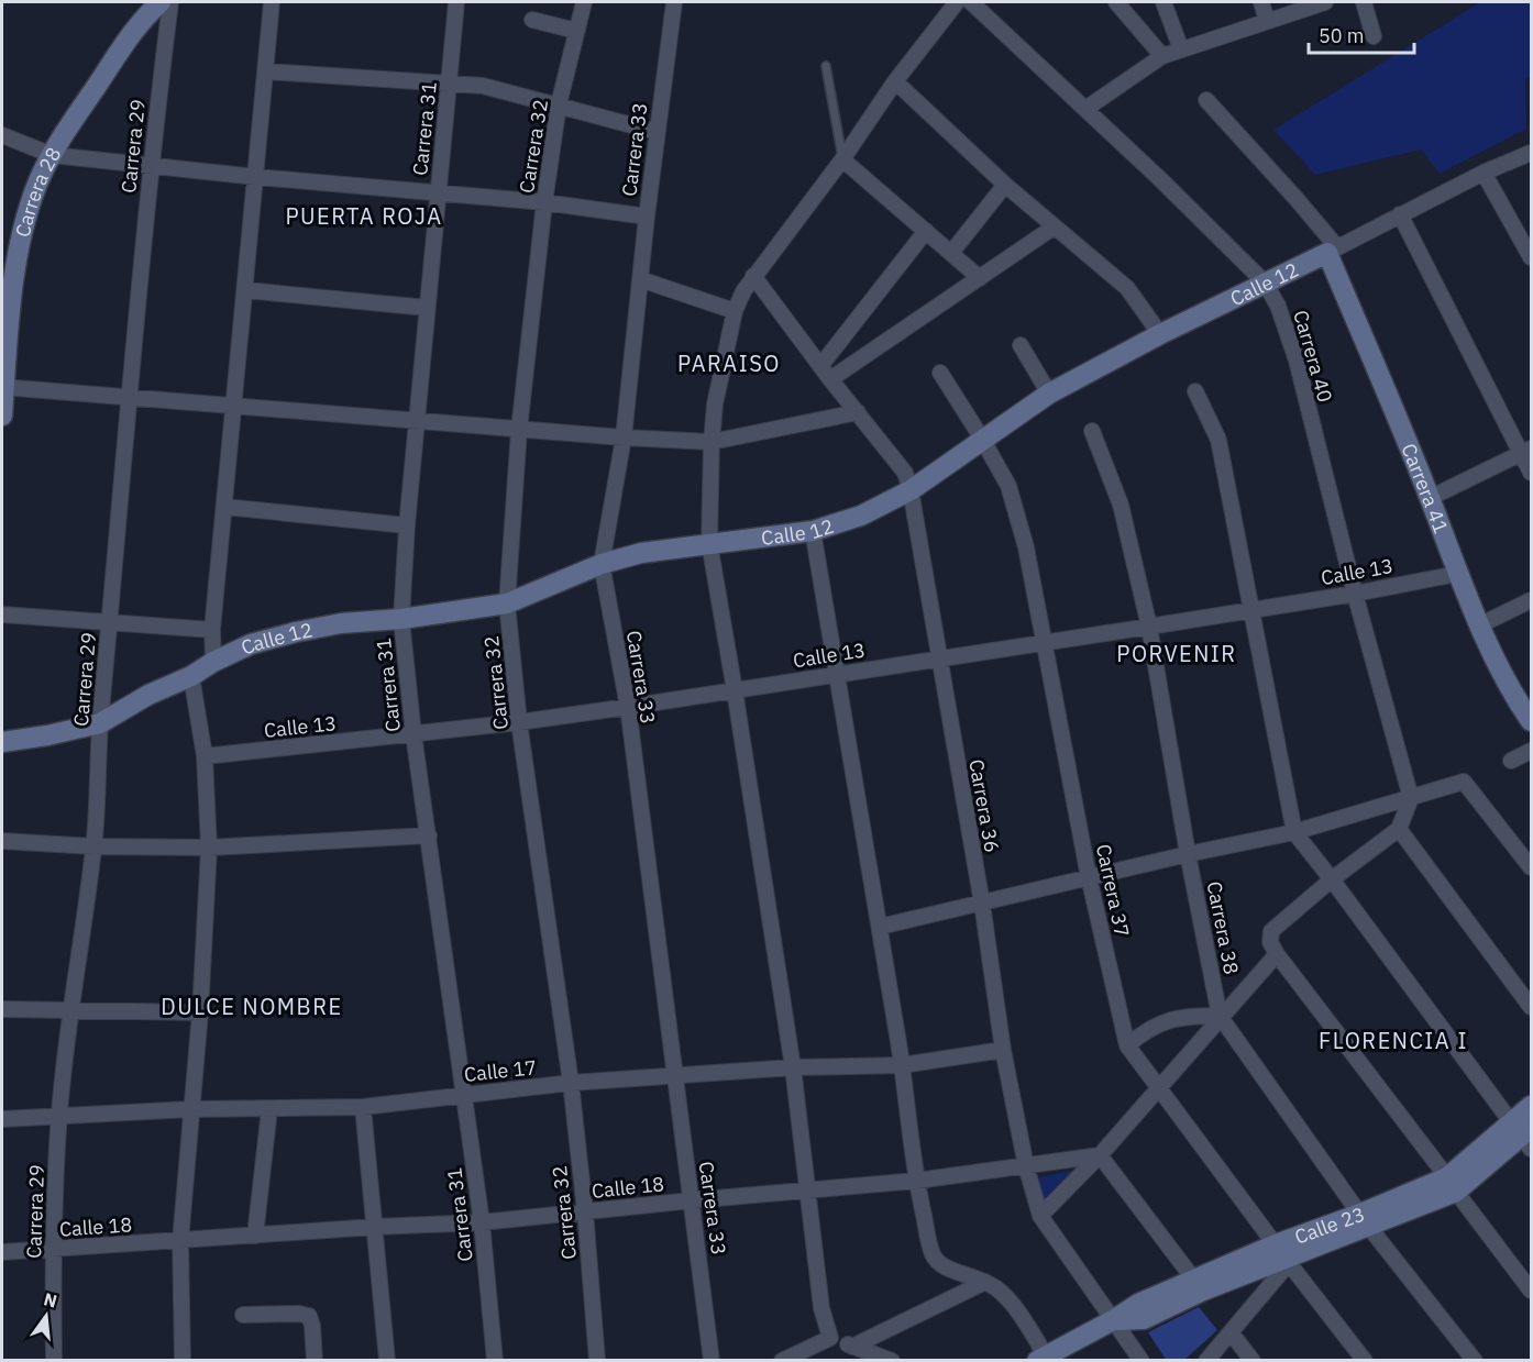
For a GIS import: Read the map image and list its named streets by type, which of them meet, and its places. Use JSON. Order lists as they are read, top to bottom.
{
  "streets": {
    "street": [
      "Carrera 31",
      "Carrera 29",
      "Carrera 32",
      "Carrera 33",
      "Carrera 28",
      "Calle 12",
      "Carrera 40",
      "Carrera 41",
      "Calle 13",
      "Carrera 36",
      "Carrera 37",
      "Carrera 38",
      "Calle 17",
      "Calle 18",
      "Calle 23"
    ]
  },
  "crossings": [
    ["Carrera 31", "Calle 12"],
    ["Carrera 31", "Calle 13"],
    ["Carrera 31", "Calle 17"],
    ["Carrera 31", "Calle 18"],
    ["Carrera 29", "Calle 12"],
    ["Carrera 29", "Calle 17"],
    ["Carrera 29", "Calle 18"],
    ["Carrera 32", "Calle 12"],
    ["Carrera 32", "Calle 13"],
    ["Carrera 32", "Calle 17"],
    ["Carrera 32", "Calle 18"],
    ["Carrera 33", "Calle 12"],
    ["Carrera 33", "Calle 13"],
    ["Carrera 33", "Calle 17"],
    ["Carrera 33", "Calle 18"],
    ["Calle 12", "Carrera 40"],
    ["Calle 12", "Carrera 41"],
    ["Calle 12", "Carrera 36"],
    ["Calle 12", "Carrera 37"],
    ["Carrera 40", "Calle 13"],
    ["Carrera 41", "Calle 13"],
    ["Calle 13", "Carrera 36"],
    ["Calle 13", "Carrera 37"],
    ["Calle 13", "Carrera 38"],
    ["Carrera 36", "Calle 17"],
    ["Carrera 36", "Calle 18"],
    ["Carrera 36", "Calle 23"],
    ["Carrera 37", "Calle 23"],
    ["Carrera 38", "Calle 23"]
  ],
  "districts": [
    "PUERTA ROJA",
    "PARAISO",
    "PORVENIR",
    "DULCE NOMBRE",
    "FLORENCIA I"
  ],
  "scale_bar": "50 m",
  "north": "top"
}
